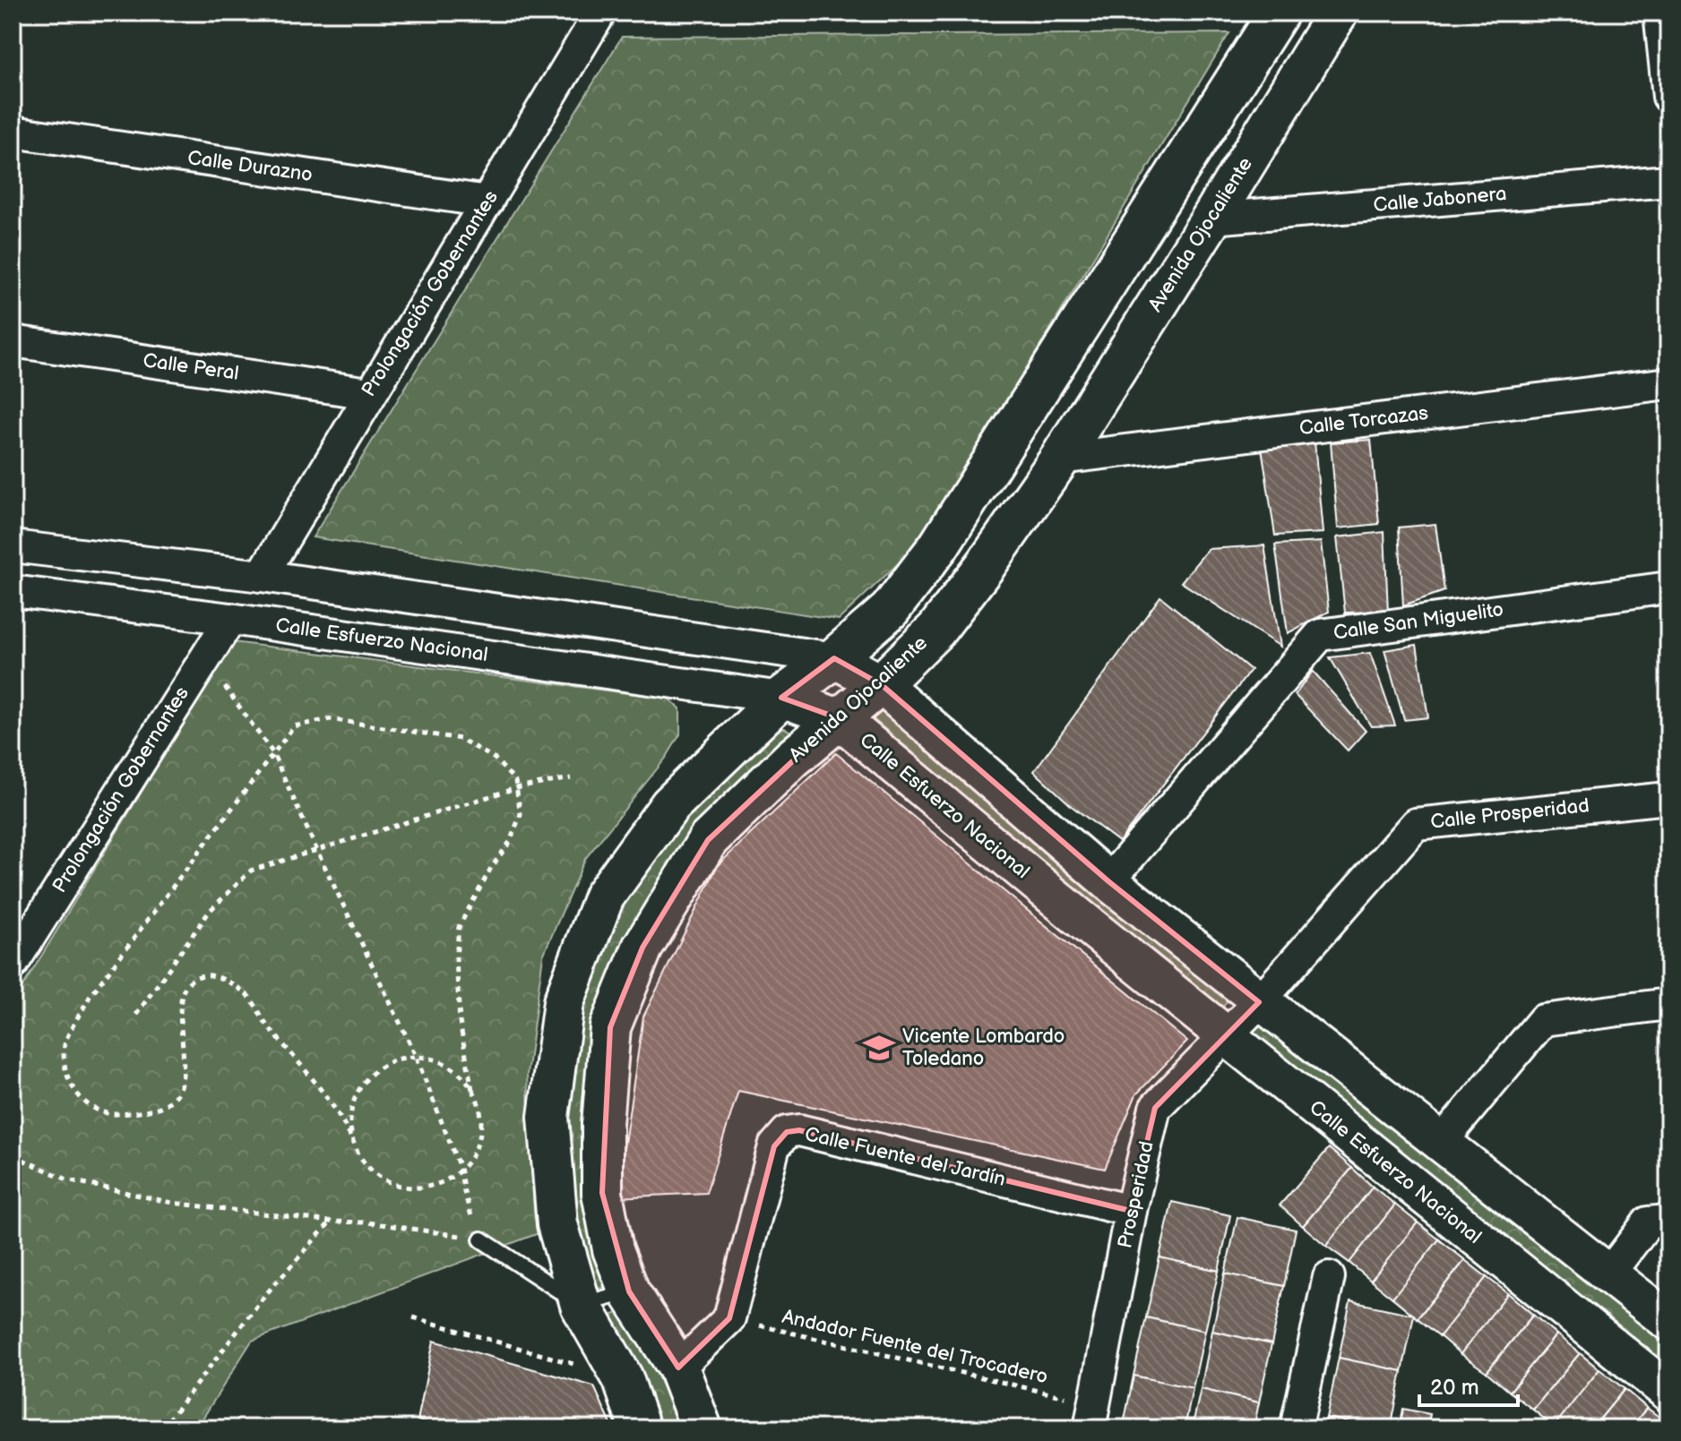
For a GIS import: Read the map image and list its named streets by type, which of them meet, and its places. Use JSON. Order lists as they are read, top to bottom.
{
  "streets": {
    "main road": ["Avenida Ojocaliente"],
    "street": [
      "Calle Durazno",
      "Calle Jabonera",
      "Prolongación Gobernantes",
      "Calle Peral",
      "Calle Torcazas",
      "Calle San Miguelito",
      "Calle Esfuerzo Nacional",
      "Calle Prosperidad",
      "Calle Fuente del Jardín",
      "Prosperidad"
    ],
    "path": ["Andador Fuente del Trocadero"]
  },
  "crossings": [
    ["Calle Durazno", "Prolongación Gobernantes"],
    ["Calle Jabonera", "Avenida Ojocaliente"],
    ["Avenida Ojocaliente", "Calle Torcazas"],
    ["Avenida Ojocaliente", "Calle Esfuerzo Nacional"],
    ["Prolongación Gobernantes", "Calle Peral"],
    ["Prolongación Gobernantes", "Calle Esfuerzo Nacional"],
    ["Calle Esfuerzo Nacional", "Prosperidad"],
    ["Calle Prosperidad", "Prosperidad"],
    ["Calle Fuente del Jardín", "Prosperidad"],
    ["Calle Fuente del Jardín", "Andador Fuente del Trocadero"],
    ["Prosperidad", "Andador Fuente del Trocadero"]
  ],
  "places": {
    "school or university": ["Vicente Lombardo Toledano"]
  },
  "scale_bar": "20 m"
}
